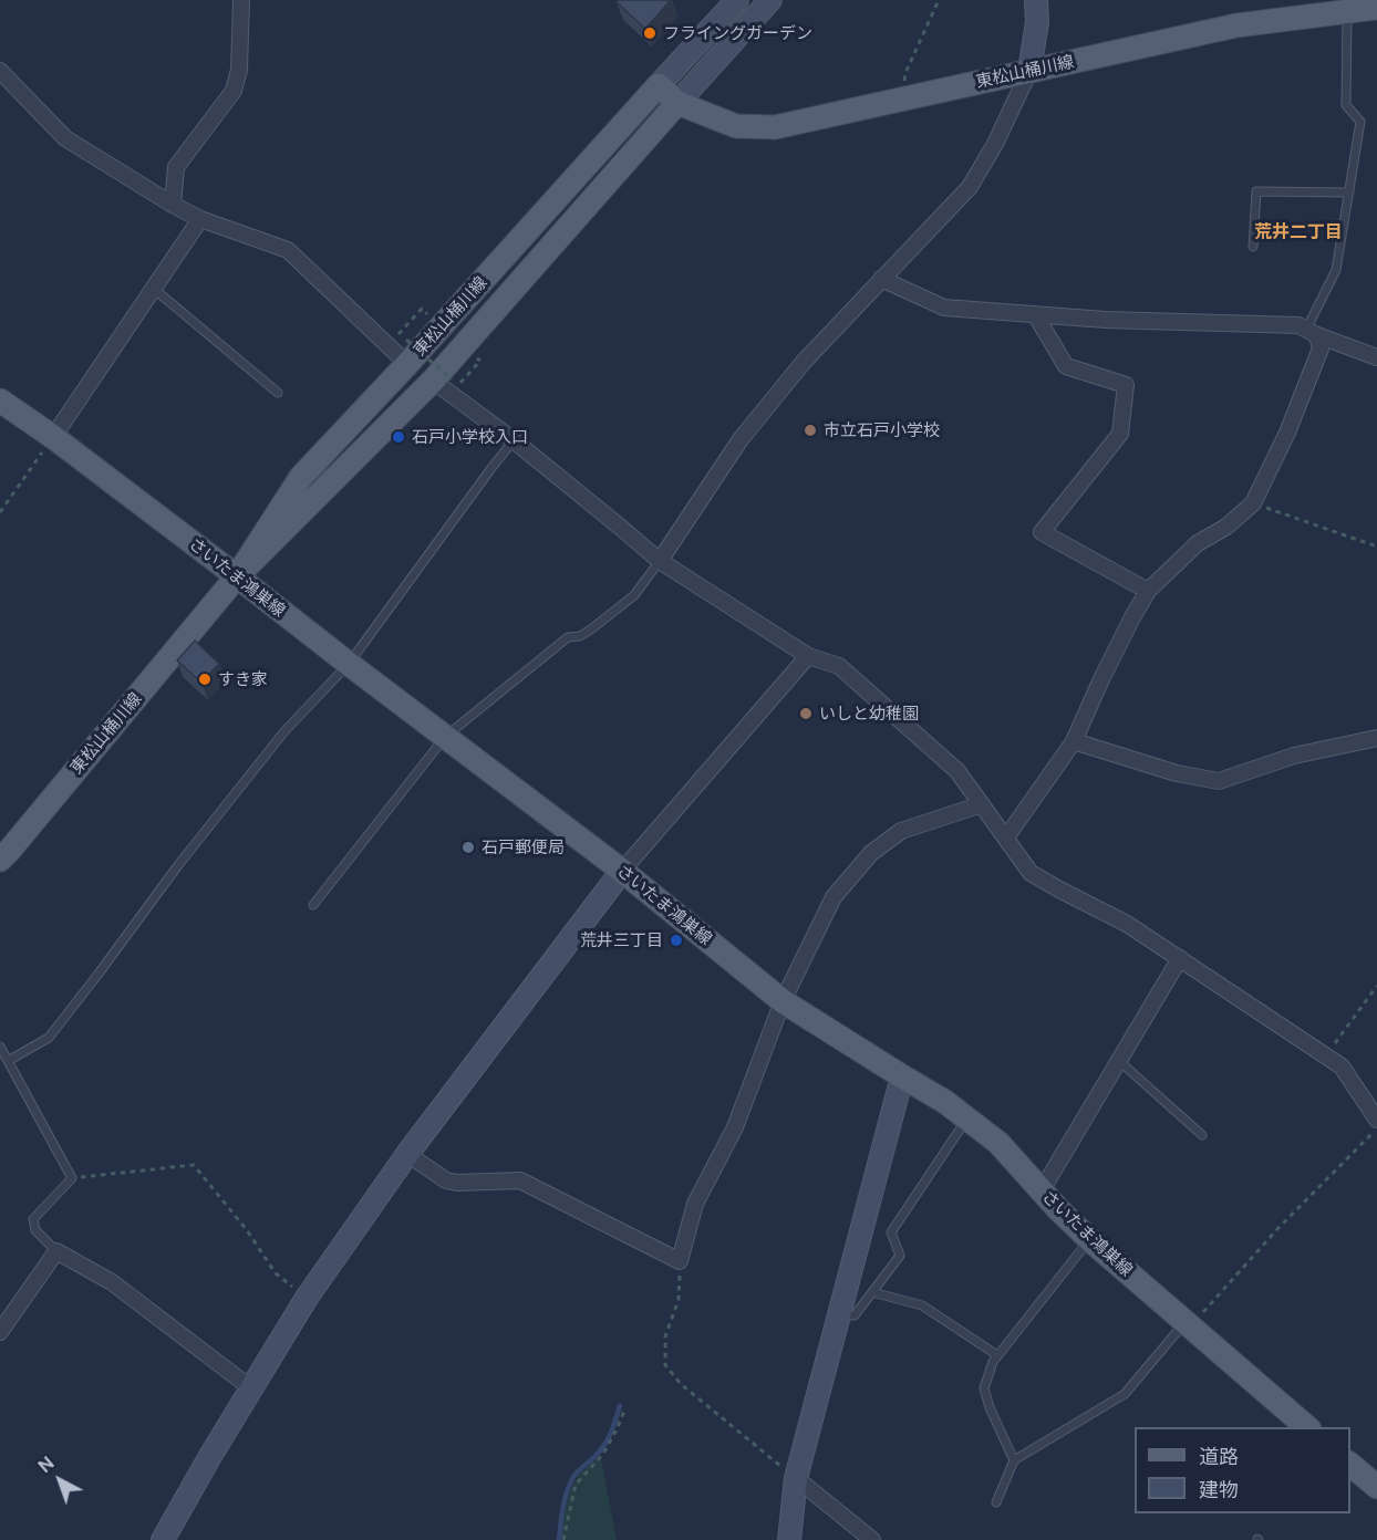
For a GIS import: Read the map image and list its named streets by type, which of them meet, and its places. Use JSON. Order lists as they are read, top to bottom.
{
  "streets": {
    "main road": ["東松山桶川線", "さいたま鴻巣線"]
  },
  "crossings": [
    ["東松山桶川線", "さいたま鴻巣線"]
  ],
  "districts": ["荒井二丁目"],
  "places": [
    "フライングガーデン",
    "市立石戸小学校",
    "石戸小学校入口",
    "すき家",
    "いしと幼稚園",
    "石戸郵便局",
    "荒井三丁目"
  ],
  "legend": ["道路", "建物"],
  "north": "top left"
}
